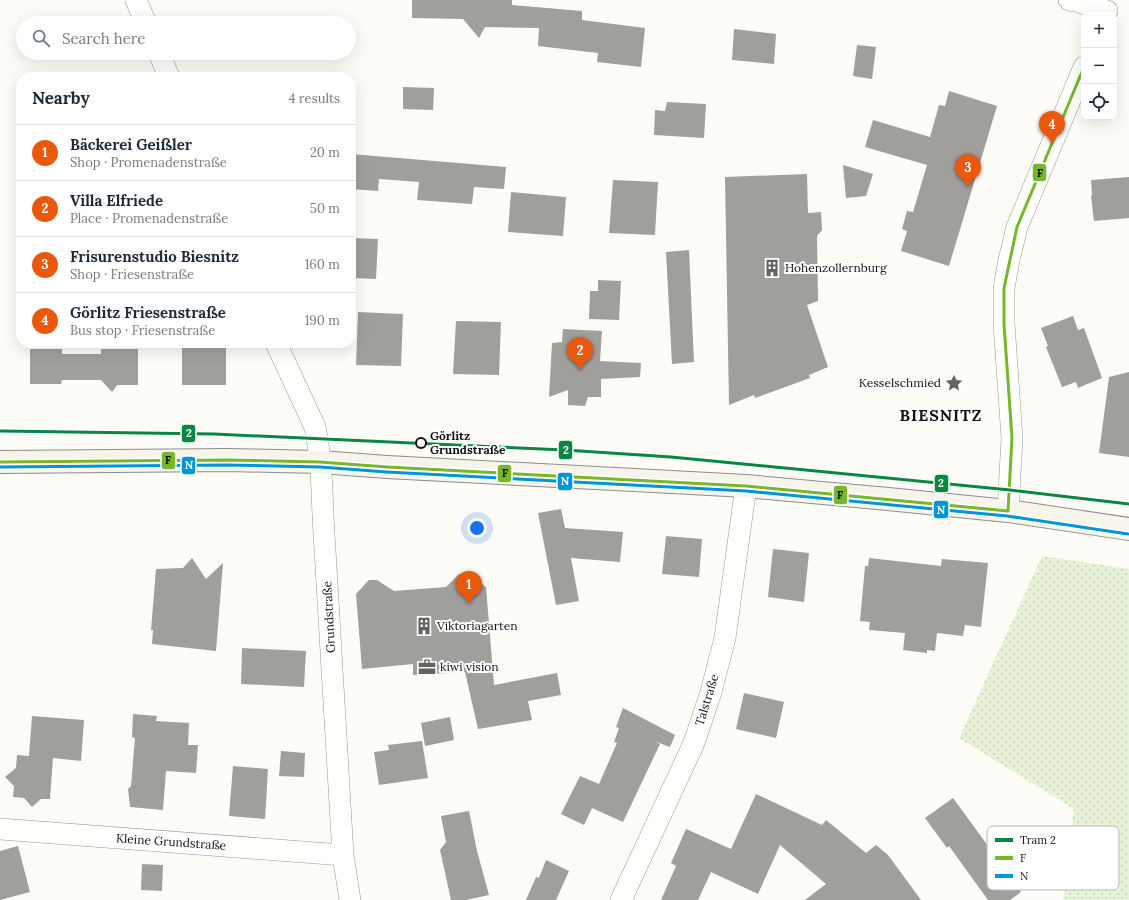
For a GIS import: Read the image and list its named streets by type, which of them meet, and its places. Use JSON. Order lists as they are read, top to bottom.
{
  "streets": {
    "street": ["Grundstraße", "Talstraße", "Kleine Grundstraße"]
  },
  "crossings": [
    ["Grundstraße", "Kleine Grundstraße"]
  ],
  "districts": ["BIESNITZ"],
  "places": {
    "building": ["Hohenzollernburg", "Viktoriagarten"],
    "place": ["Kesselschmied"],
    "other": ["Görlitz Grundstraße"],
    "office": ["kiwi vision"]
  },
  "lines": ["transit line F", "tram line 2", "transit line N"],
  "legend": ["Tram 2", "F", "N"],
  "page": {
    "map_buttons": ["+", "−"],
    "search": "Search here",
    "heading": ["Nearby", "4 results"],
    "pins": [
      "4",
      "3",
      "2",
      "1"
    ],
    "list": [
      {
        "mark": "1",
        "name": "Bäckerei Geißler",
        "note": "Shop · Promenadenstraße",
        "value": "20 m"
      },
      {
        "mark": "2",
        "name": "Villa Elfriede",
        "note": "Place · Promenadenstraße",
        "value": "50 m"
      },
      {
        "mark": "3",
        "name": "Frisurenstudio Biesnitz",
        "note": "Shop · Friesenstraße",
        "value": "160 m"
      },
      {
        "mark": "4",
        "name": "Görlitz Friesenstraße",
        "note": "Bus stop · Friesenstraße",
        "value": "190 m"
      }
    ]
  }
}
